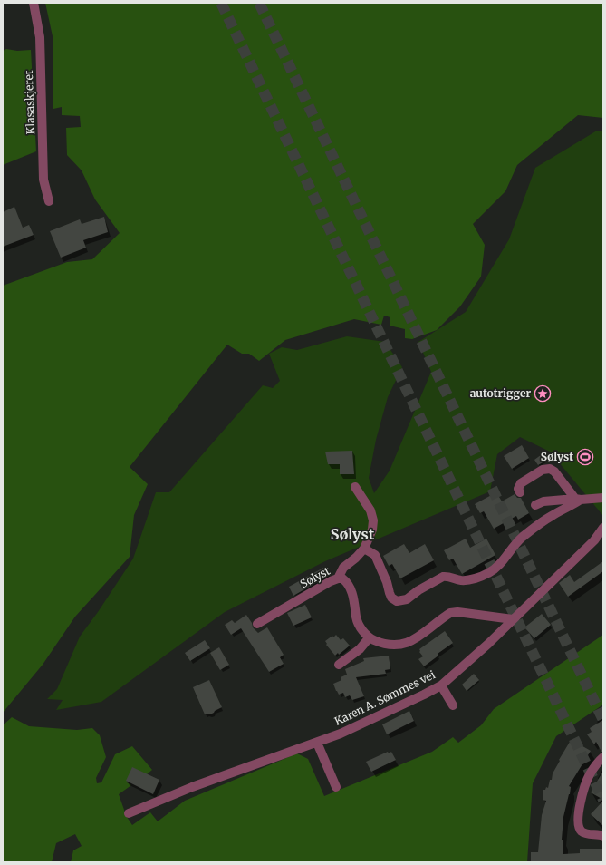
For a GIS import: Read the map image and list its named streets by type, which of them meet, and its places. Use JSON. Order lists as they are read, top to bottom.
{
  "streets": {
    "street": ["Klasaskjeret", "Sølyst", "Karen A. Sømmes vei"]
  },
  "districts": ["Sølyst"],
  "places": {
    "place": ["autotrigger"],
    "sports": ["Sølyst"]
  }
}
